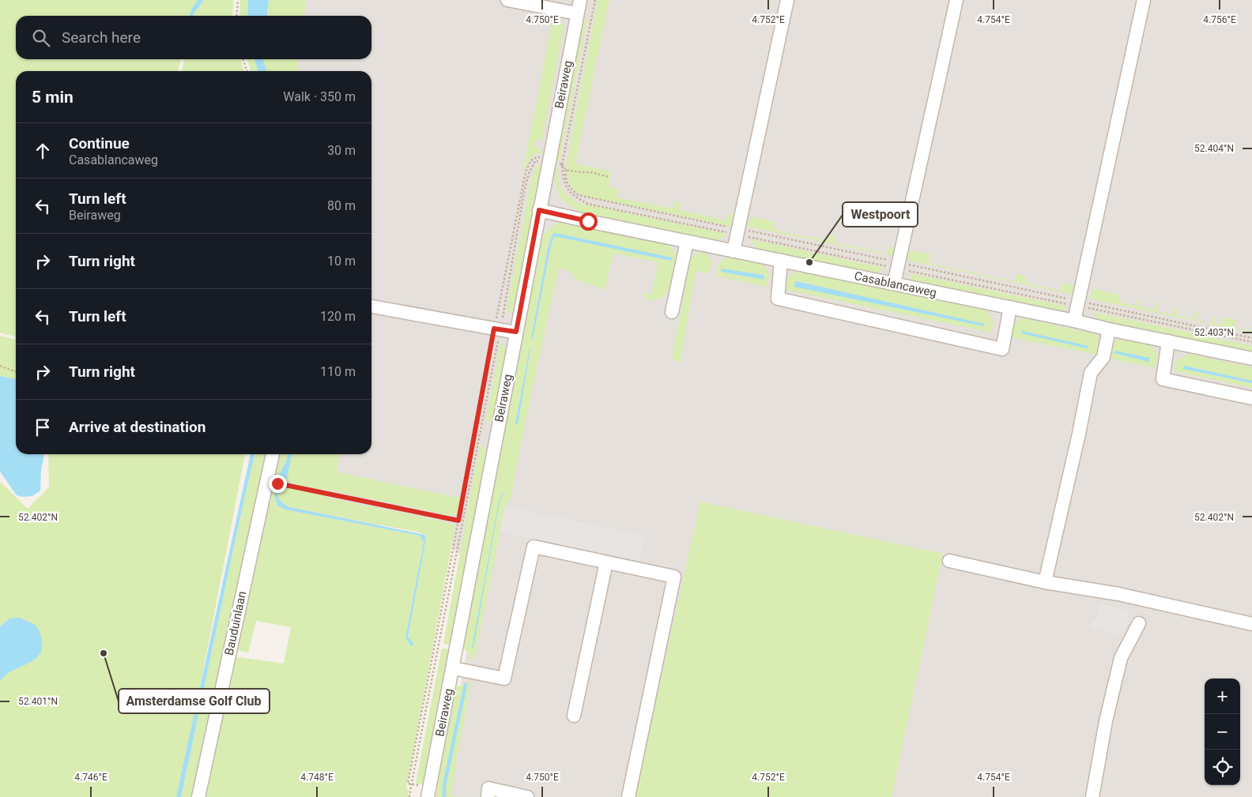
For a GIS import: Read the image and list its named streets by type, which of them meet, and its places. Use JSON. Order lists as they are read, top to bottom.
{
  "streets": {
    "street": ["Beiraweg", "Casablancaweg", "Bauduinlaan"]
  },
  "crossings": [
    ["Beiraweg", "Casablancaweg"]
  ],
  "places": ["Westpoort", "Amsterdamse Golf Club"],
  "page": {
    "search": "Search here",
    "heading": ["5 min", "Walk · 350 m"],
    "list": [
      ["Continue", "Casablancaweg", "30 m"],
      ["Turn left", "Beiraweg", "80 m"],
      ["Turn right", "10 m"],
      ["Turn left", "120 m"],
      ["Turn right", "110 m"],
      "Arrive at destination"
    ],
    "map_buttons": ["+", "−"]
  },
  "coordinates": [
    "4.750°E",
    "4.752°E",
    "4.754°E",
    "4.756°E",
    "52.404°N",
    "52.403°N",
    "52.402°N",
    "52.401°N",
    "4.746°E",
    "4.748°E"
  ]
}
